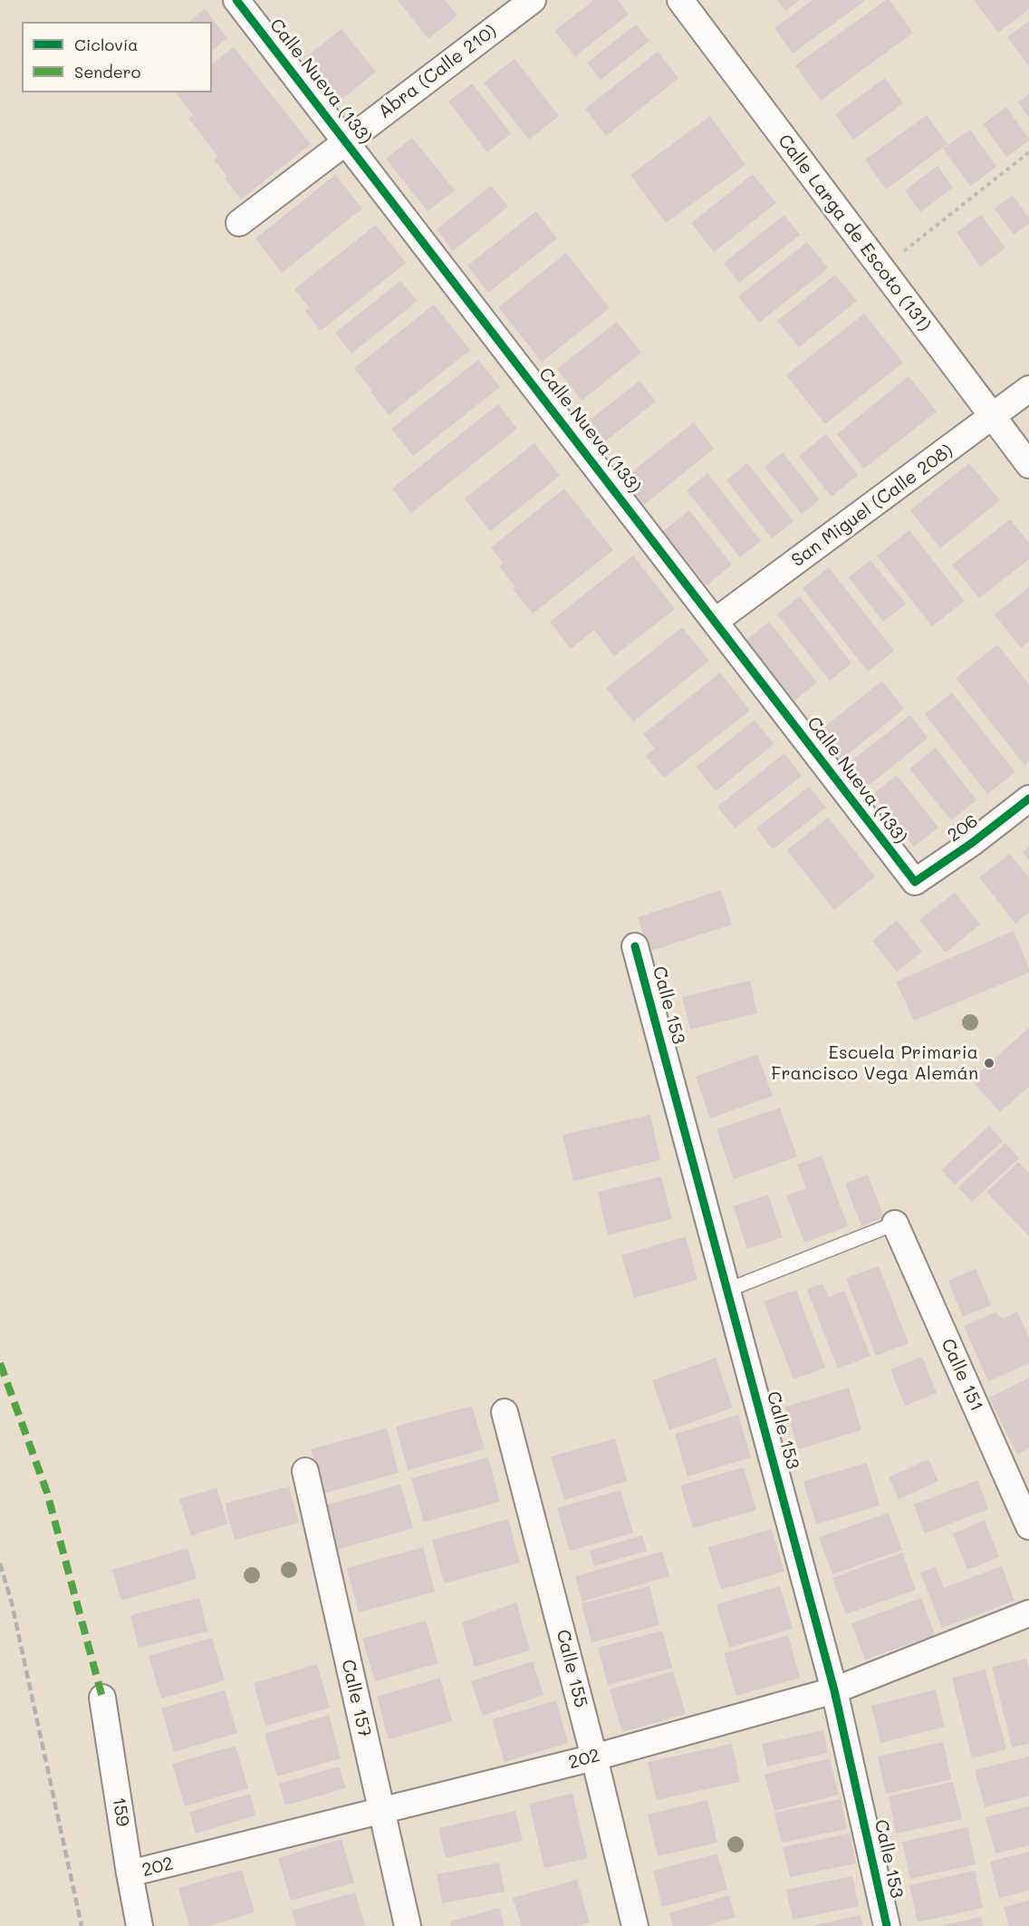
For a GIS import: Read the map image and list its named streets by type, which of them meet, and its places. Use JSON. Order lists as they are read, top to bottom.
{
  "streets": {
    "street": [
      "Abra (Calle 210)",
      "Calle Nueva (133)",
      "Calle Larga de Escoto (131)",
      "San Miguel (Calle 208)",
      "206",
      "Calle 153",
      "Calle 151",
      "Calle 155",
      "Calle 157",
      "202",
      "159"
    ]
  },
  "crossings": [
    ["Abra (Calle 210)", "Calle Nueva (133)"],
    ["Calle Nueva (133)", "San Miguel (Calle 208)"],
    ["Calle Nueva (133)", "206"],
    ["Calle Larga de Escoto (131)", "San Miguel (Calle 208)"],
    ["Calle 153", "202"],
    ["Calle 155", "202"],
    ["Calle 157", "202"],
    ["202", "159"]
  ],
  "places": ["Escuela Primaria Francisco Vega Alemán"],
  "legend": ["Ciclovía", "Sendero"]
}
